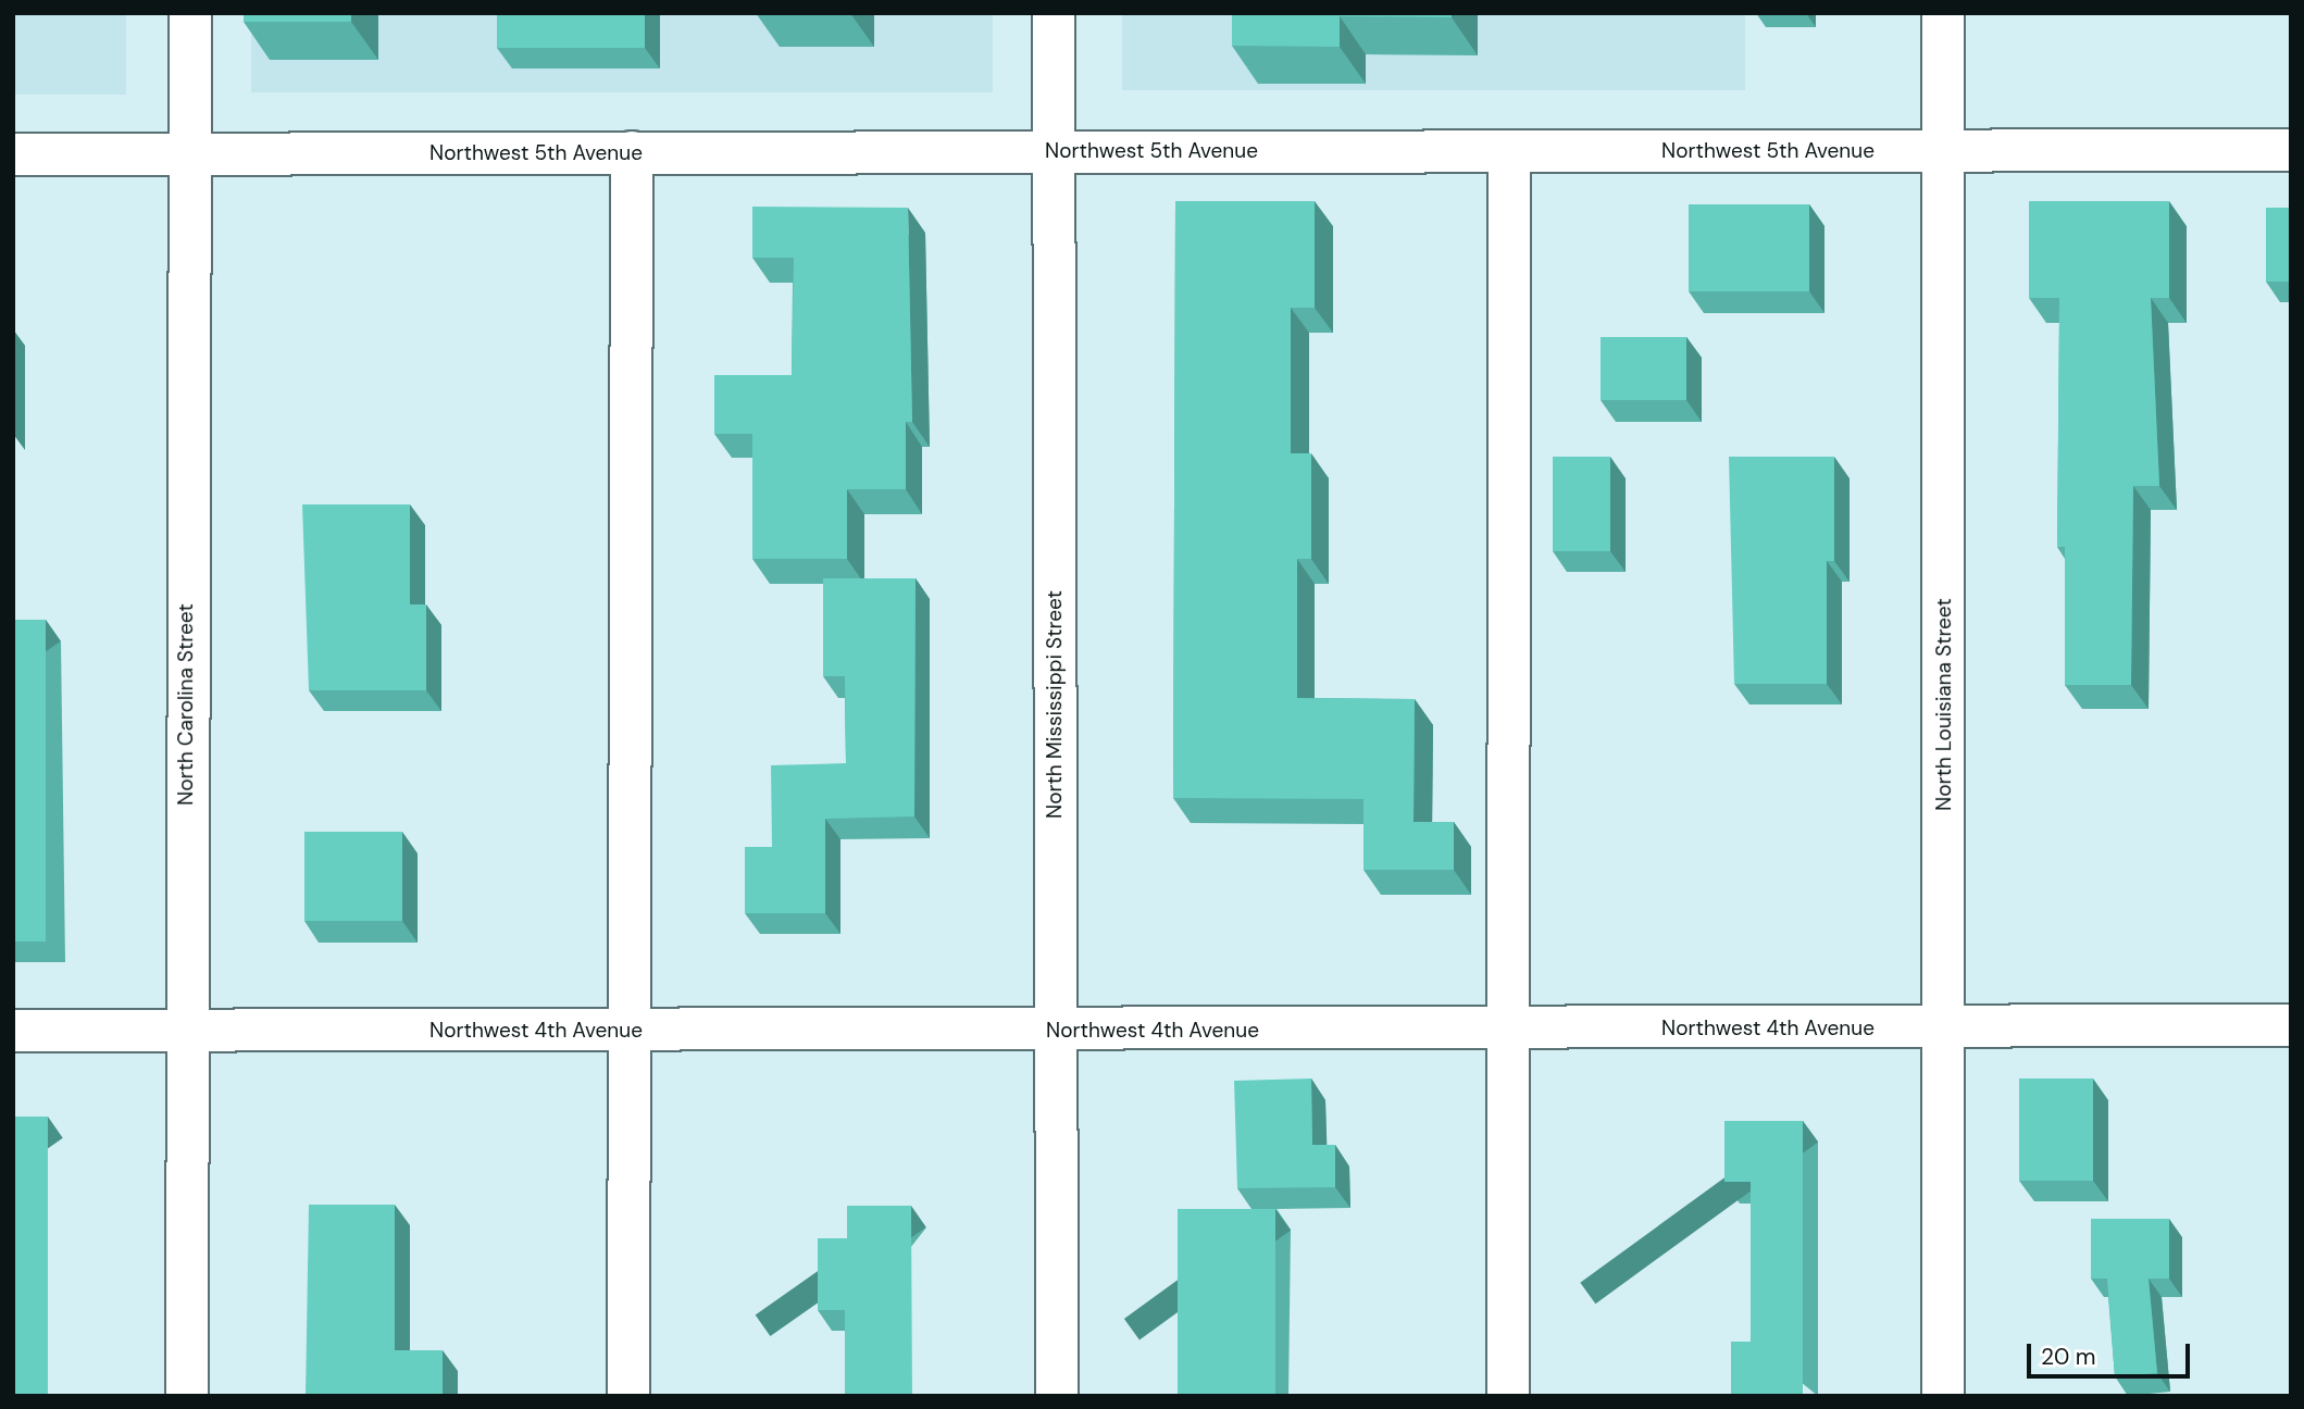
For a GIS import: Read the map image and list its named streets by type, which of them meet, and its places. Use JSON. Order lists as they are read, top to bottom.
{
  "streets": {
    "street": [
      "Northwest 5th Avenue",
      "North Carolina Street",
      "North Mississippi Street",
      "North Louisiana Street",
      "Northwest 4th Avenue"
    ]
  },
  "crossings": [
    ["Northwest 5th Avenue", "North Carolina Street"],
    ["Northwest 5th Avenue", "North Mississippi Street"],
    ["Northwest 5th Avenue", "North Louisiana Street"],
    ["North Carolina Street", "Northwest 4th Avenue"],
    ["North Mississippi Street", "Northwest 4th Avenue"],
    ["North Louisiana Street", "Northwest 4th Avenue"]
  ],
  "scale_bar": "20 m"
}
